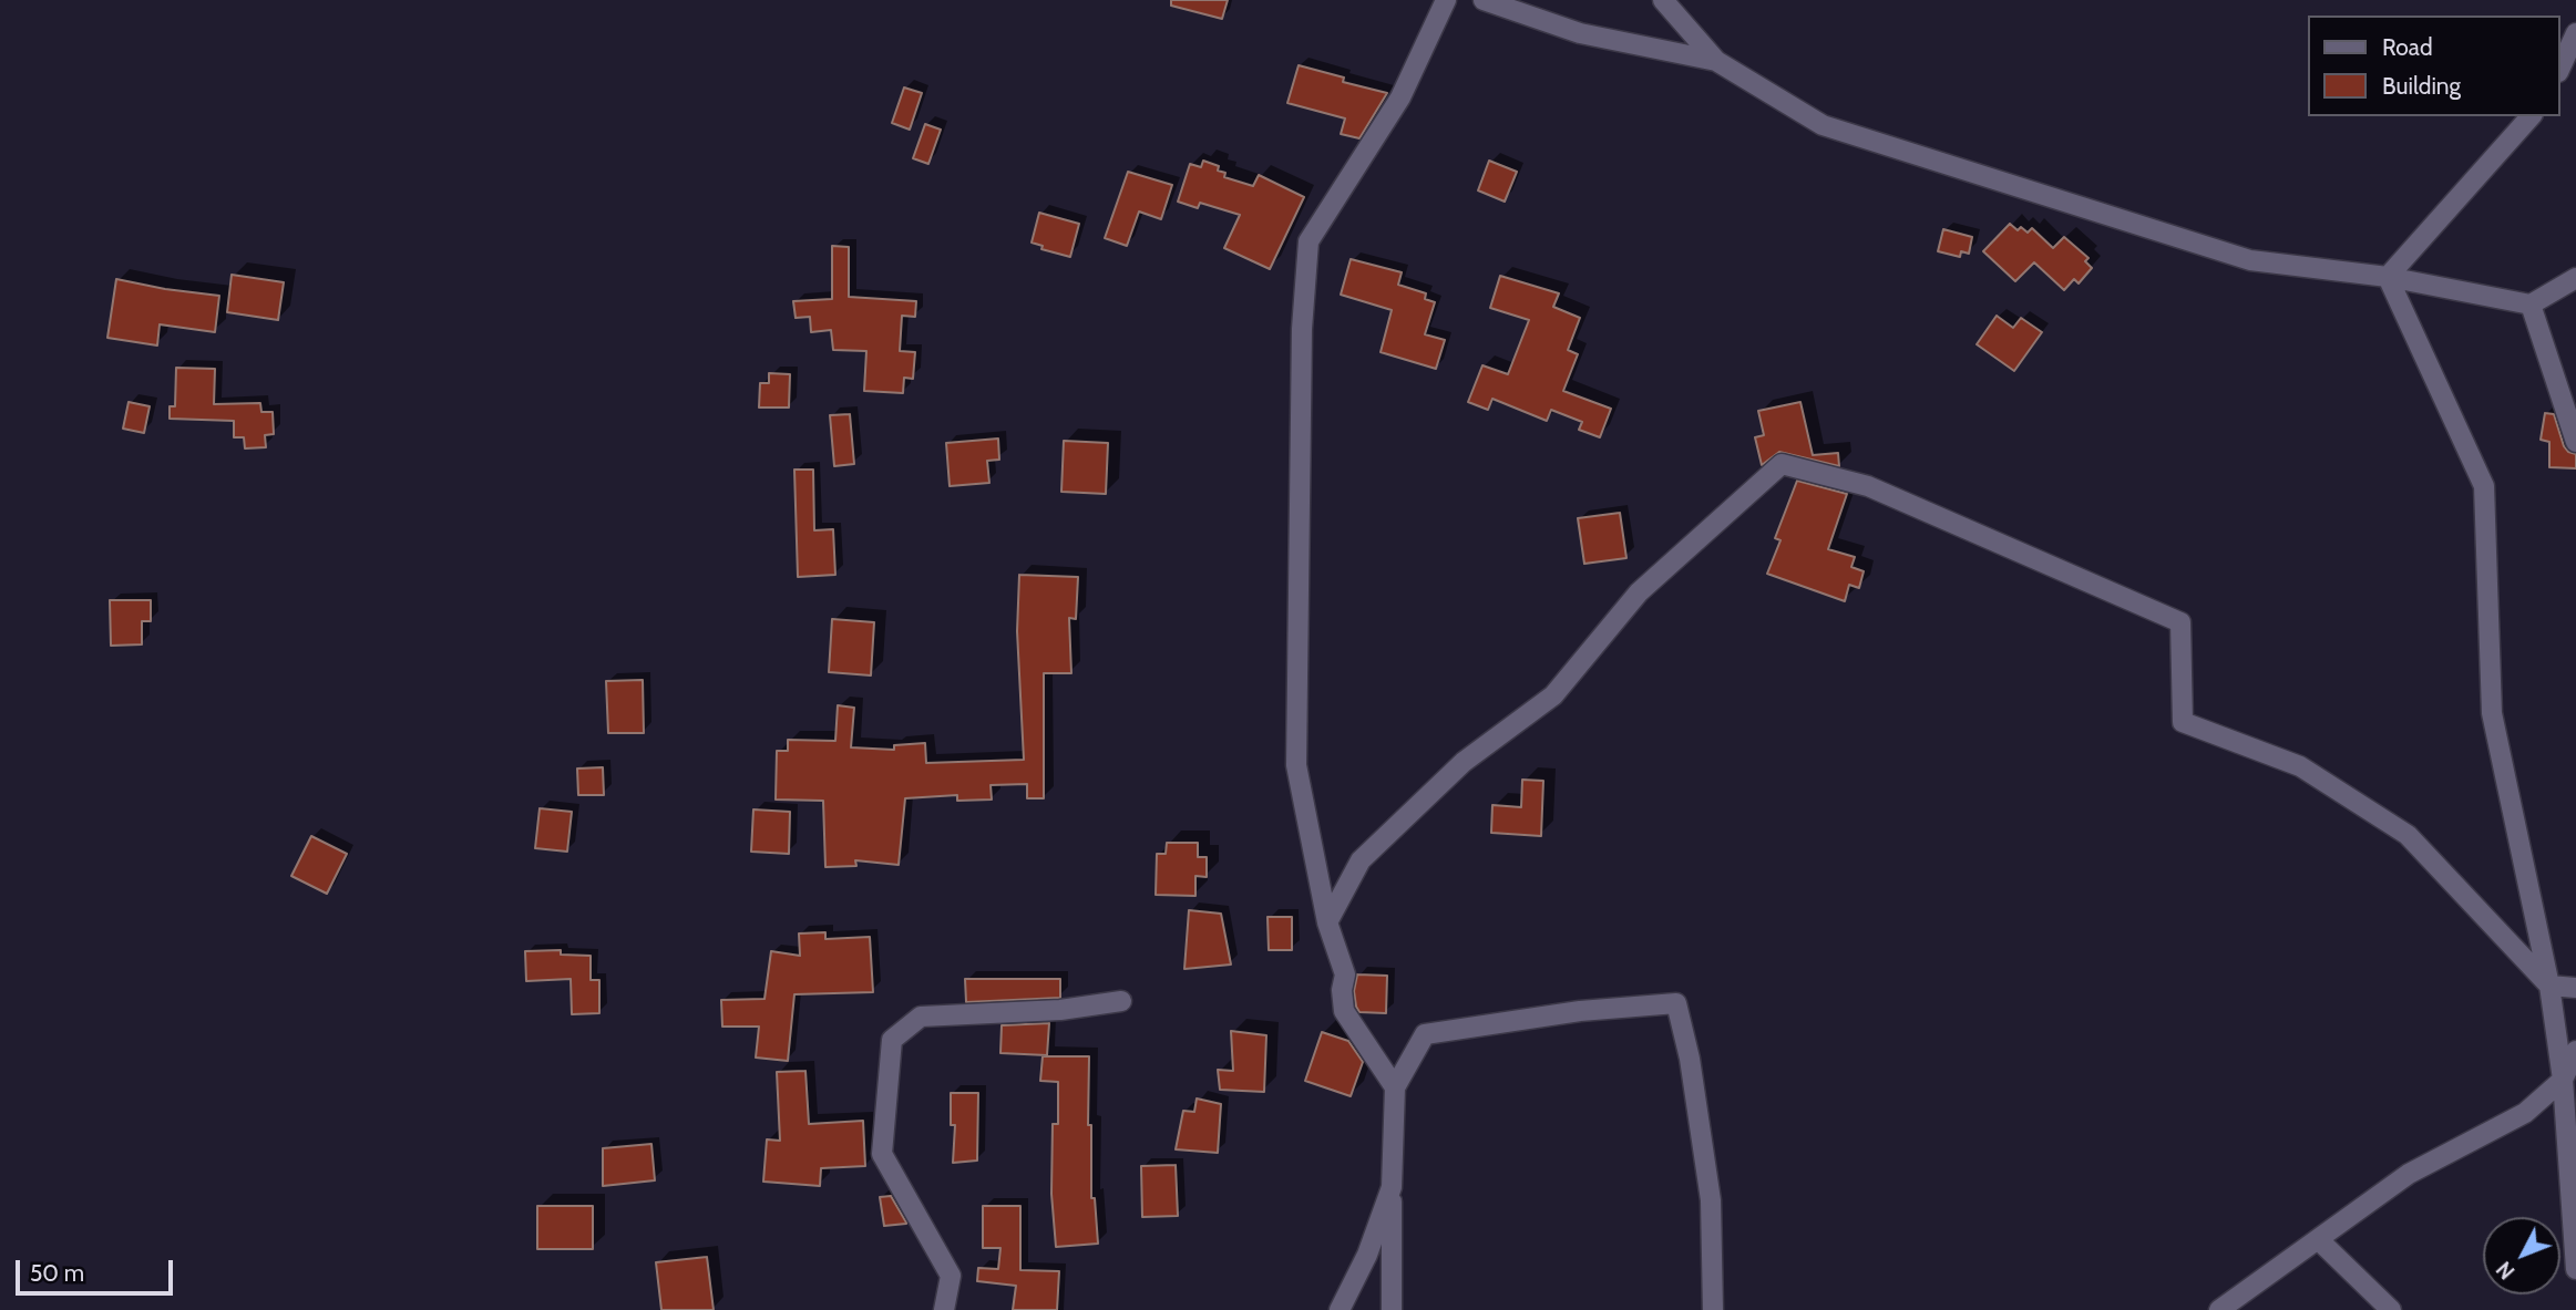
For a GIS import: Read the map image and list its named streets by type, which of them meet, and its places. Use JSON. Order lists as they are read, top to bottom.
{
  "legend": ["Road", "Building"],
  "scale_bar": "50 m",
  "north": "bottom left"
}
